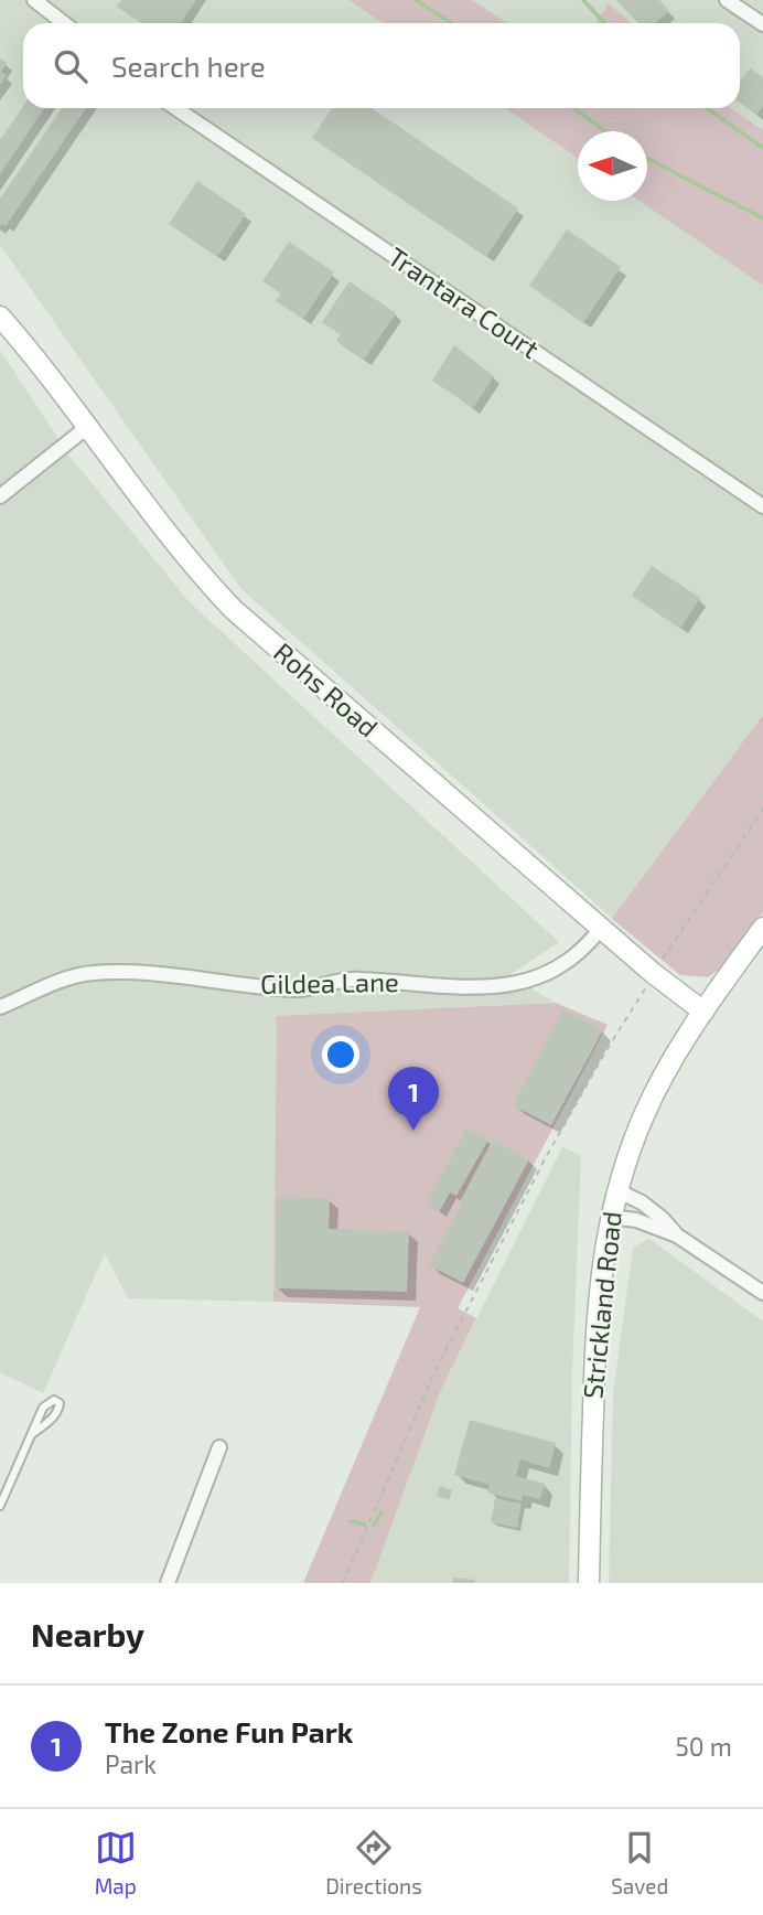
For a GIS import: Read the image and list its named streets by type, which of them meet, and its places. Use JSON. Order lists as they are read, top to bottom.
{
  "streets": {
    "main road": ["Rohs Road", "Strickland Road"],
    "street": ["Trantara Court", "Gildea Lane"]
  },
  "crossings": [
    ["Rohs Road", "Gildea Lane"],
    ["Rohs Road", "Strickland Road"]
  ],
  "north": "left",
  "page": {
    "search": "Search here",
    "pins": "1",
    "heading": "Nearby",
    "list": [
      {
        "mark": "1",
        "name": "The Zone Fun Park",
        "note": "Park",
        "value": "50 m"
      }
    ],
    "nav": ["Map", "Directions", "Saved"]
  }
}
